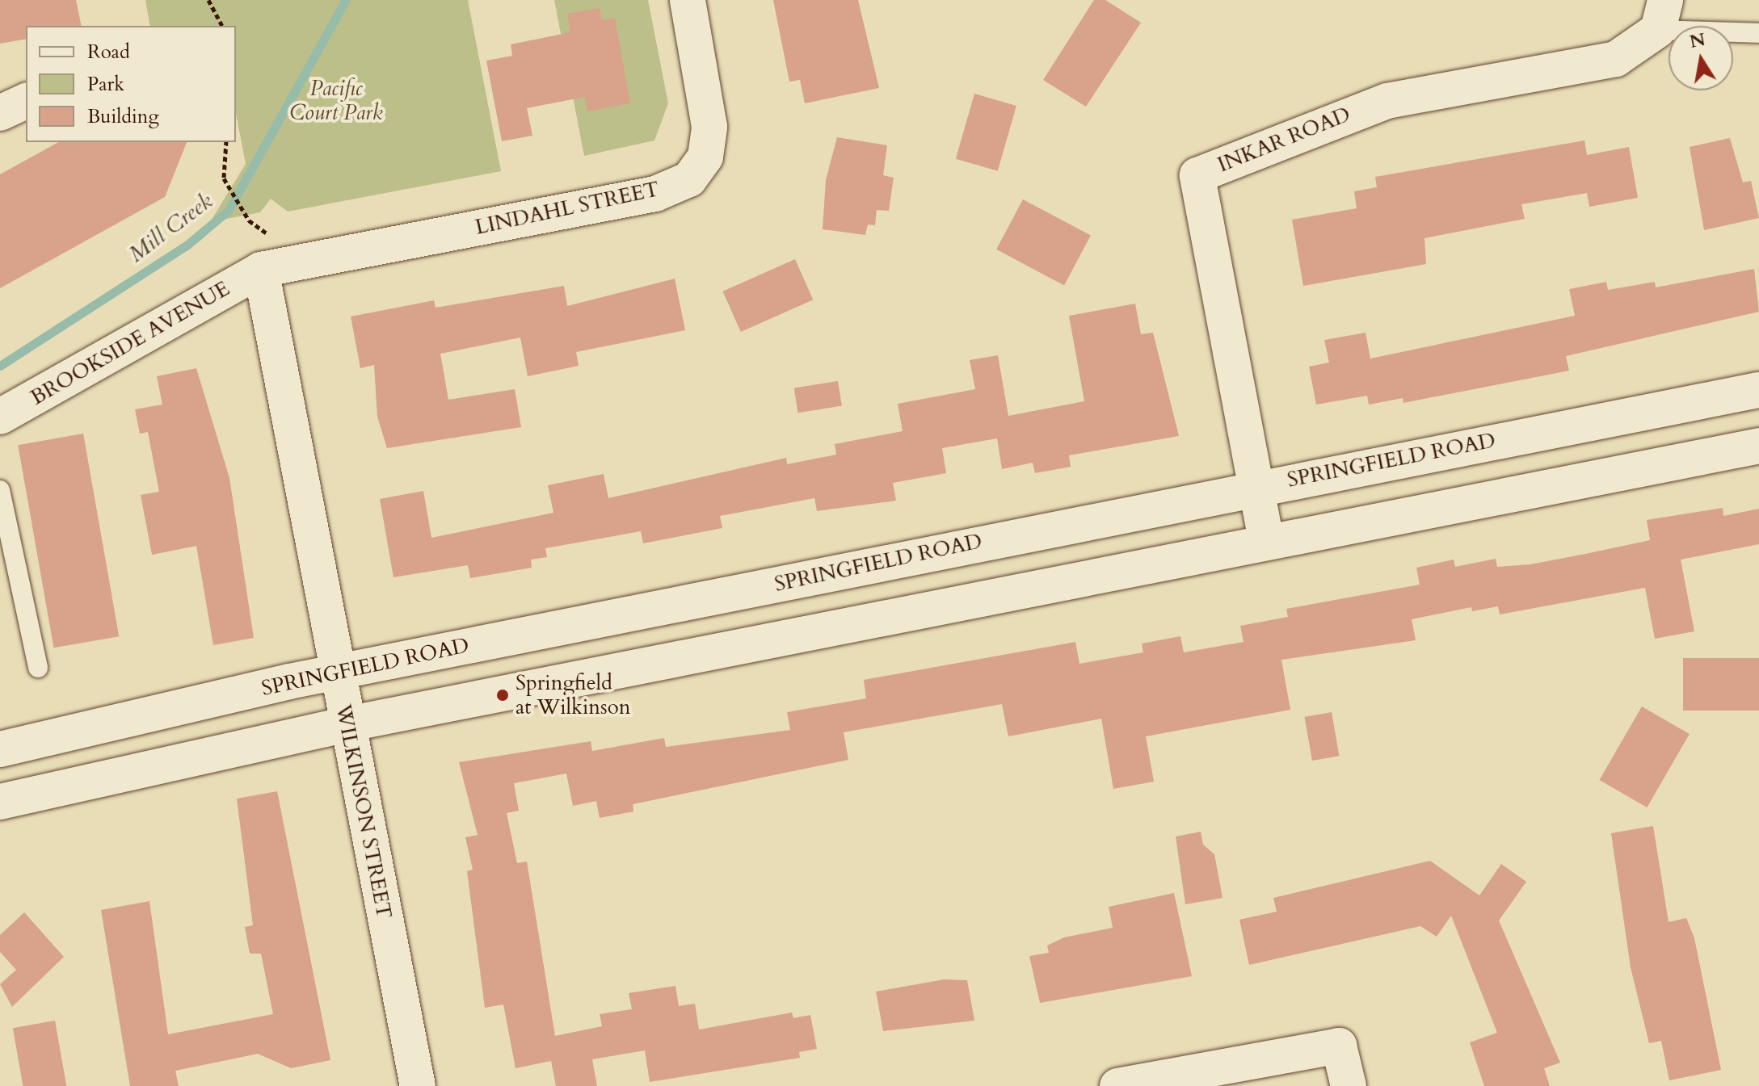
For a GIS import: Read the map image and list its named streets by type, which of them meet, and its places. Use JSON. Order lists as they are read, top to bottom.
{
  "streets": {
    "main road": [
      "INKAR ROAD",
      "LINDAHL STREET",
      "BROOKSIDE AVENUE",
      "SPRINGFIELD ROAD",
      "WILKINSON STREET"
    ]
  },
  "crossings": [
    ["INKAR ROAD", "SPRINGFIELD ROAD"],
    ["LINDAHL STREET", "BROOKSIDE AVENUE"],
    ["LINDAHL STREET", "WILKINSON STREET"],
    ["BROOKSIDE AVENUE", "WILKINSON STREET"],
    ["SPRINGFIELD ROAD", "WILKINSON STREET"]
  ],
  "water": ["Mill Creek"],
  "parks": ["Pacific Court Park"],
  "places": ["Springfield at Wilkinson"],
  "legend": ["Road", "Park", "Building"],
  "north": "top"
}
